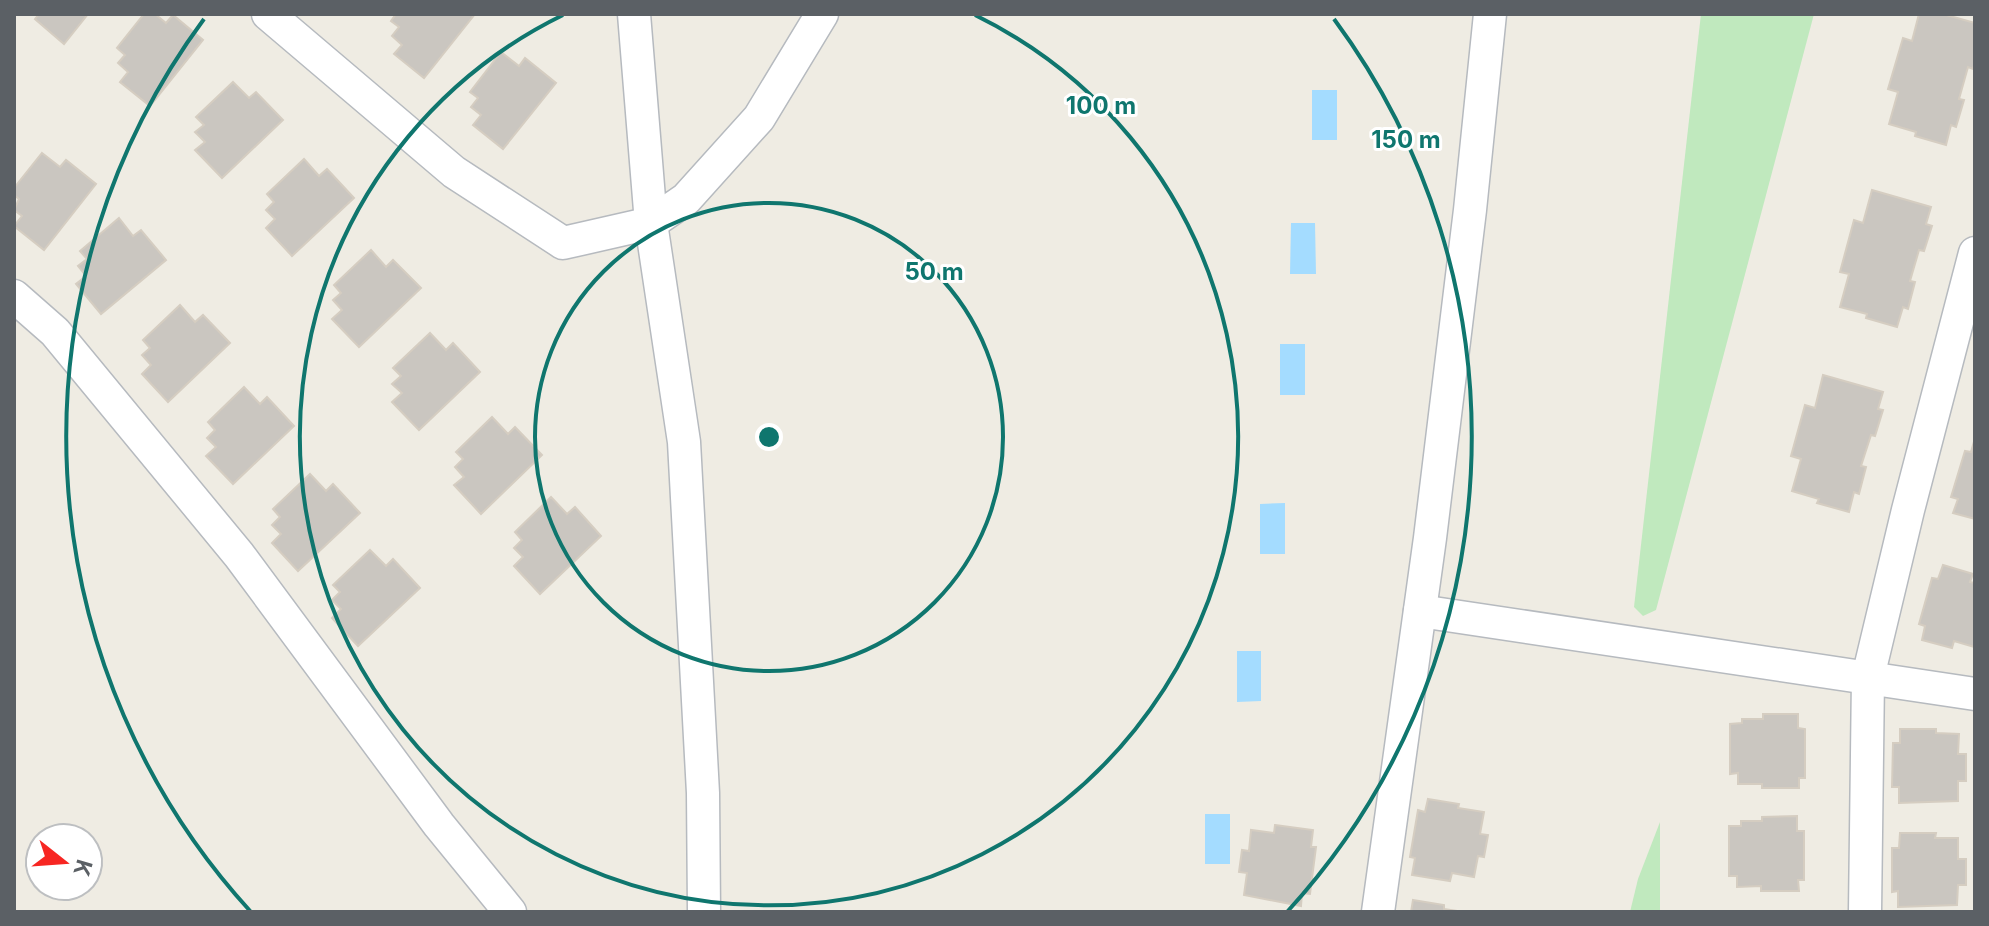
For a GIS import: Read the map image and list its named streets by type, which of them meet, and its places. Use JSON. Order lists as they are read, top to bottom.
{
  "north": "right",
  "rings": ["100 m", "150 m", "50 m"]
}
